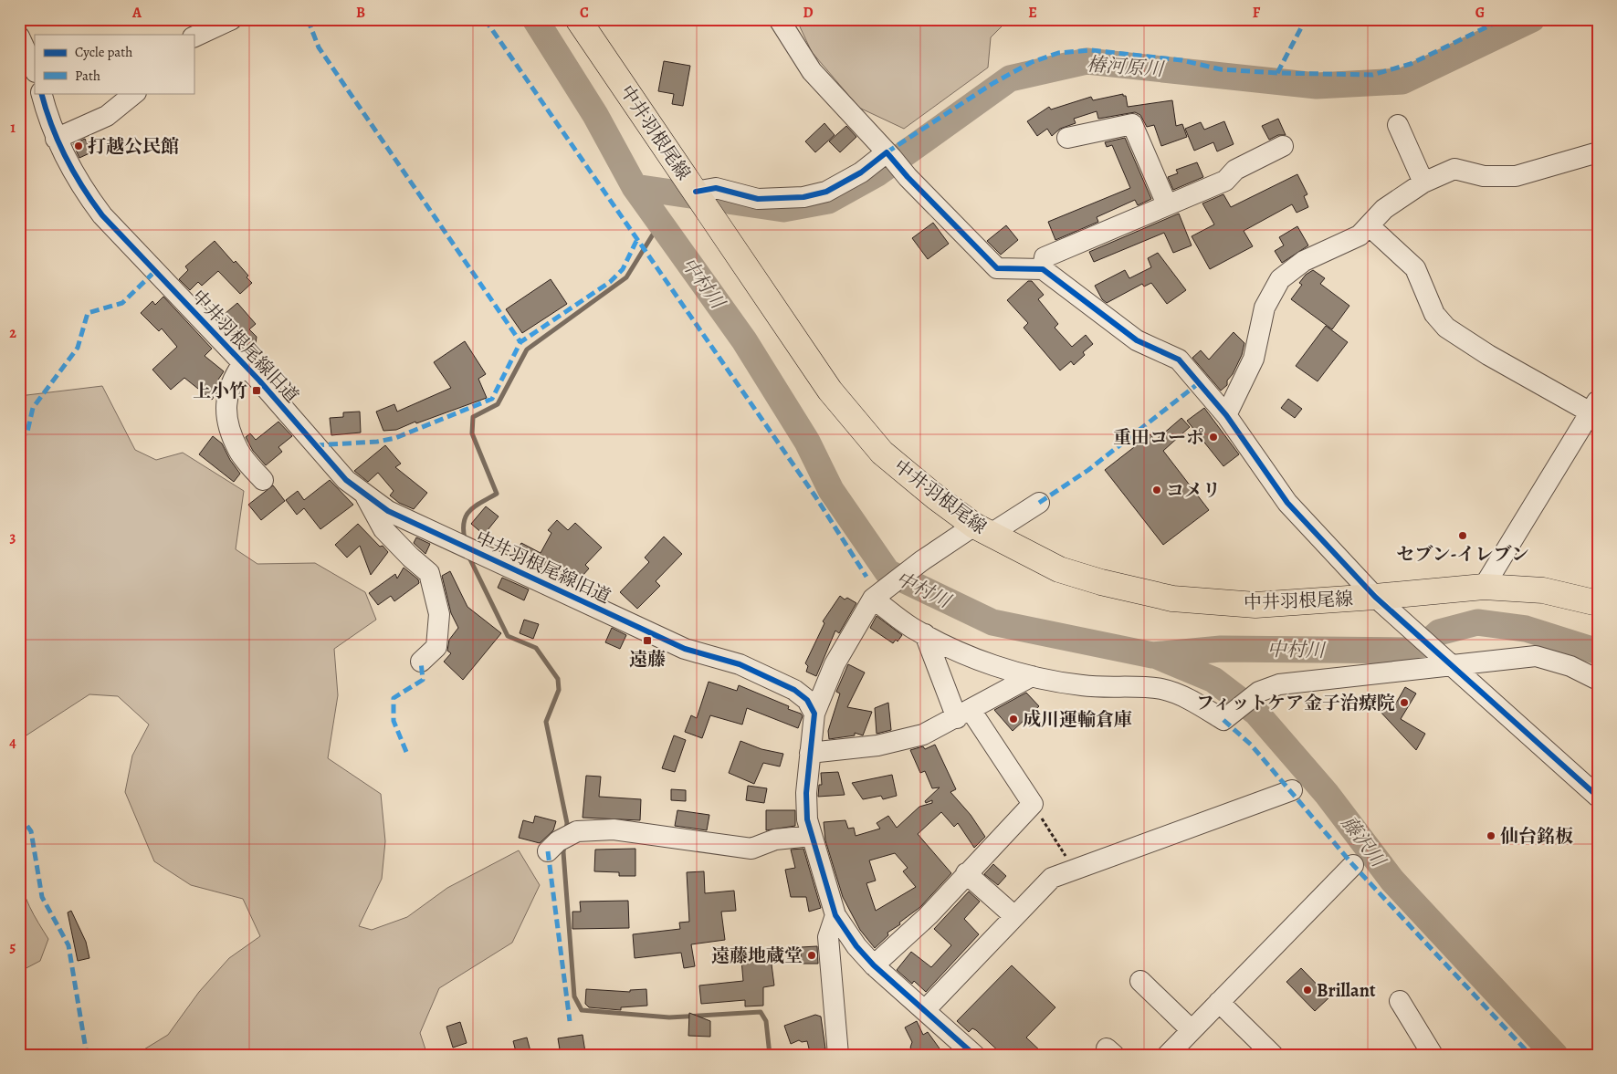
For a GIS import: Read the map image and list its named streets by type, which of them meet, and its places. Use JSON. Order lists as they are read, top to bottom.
{
  "streets": {
    "main road": ["中井羽根尾線"],
    "street": ["中井羽根尾線旧道"]
  },
  "water": ["椿河原川", "中村川", "藤沢川"],
  "places": {
    "other": [
      "打越公民館",
      "重田コーポ",
      "コメリ",
      "セブン-イレブン",
      "フィットケア金子治療院",
      "成川運輸倉庫",
      "仙台銘板",
      "遠藤地蔵堂",
      "Brillant"
    ],
    "transit": ["上小竹", "遠藤"]
  },
  "legend": ["Cycle path", "Path"],
  "grid": {
    "columns": [
      "A",
      "B",
      "C",
      "D",
      "E",
      "F",
      "G"
    ],
    "rows": [
      "1",
      "2",
      "3",
      "4",
      "5"
    ]
  }
}
